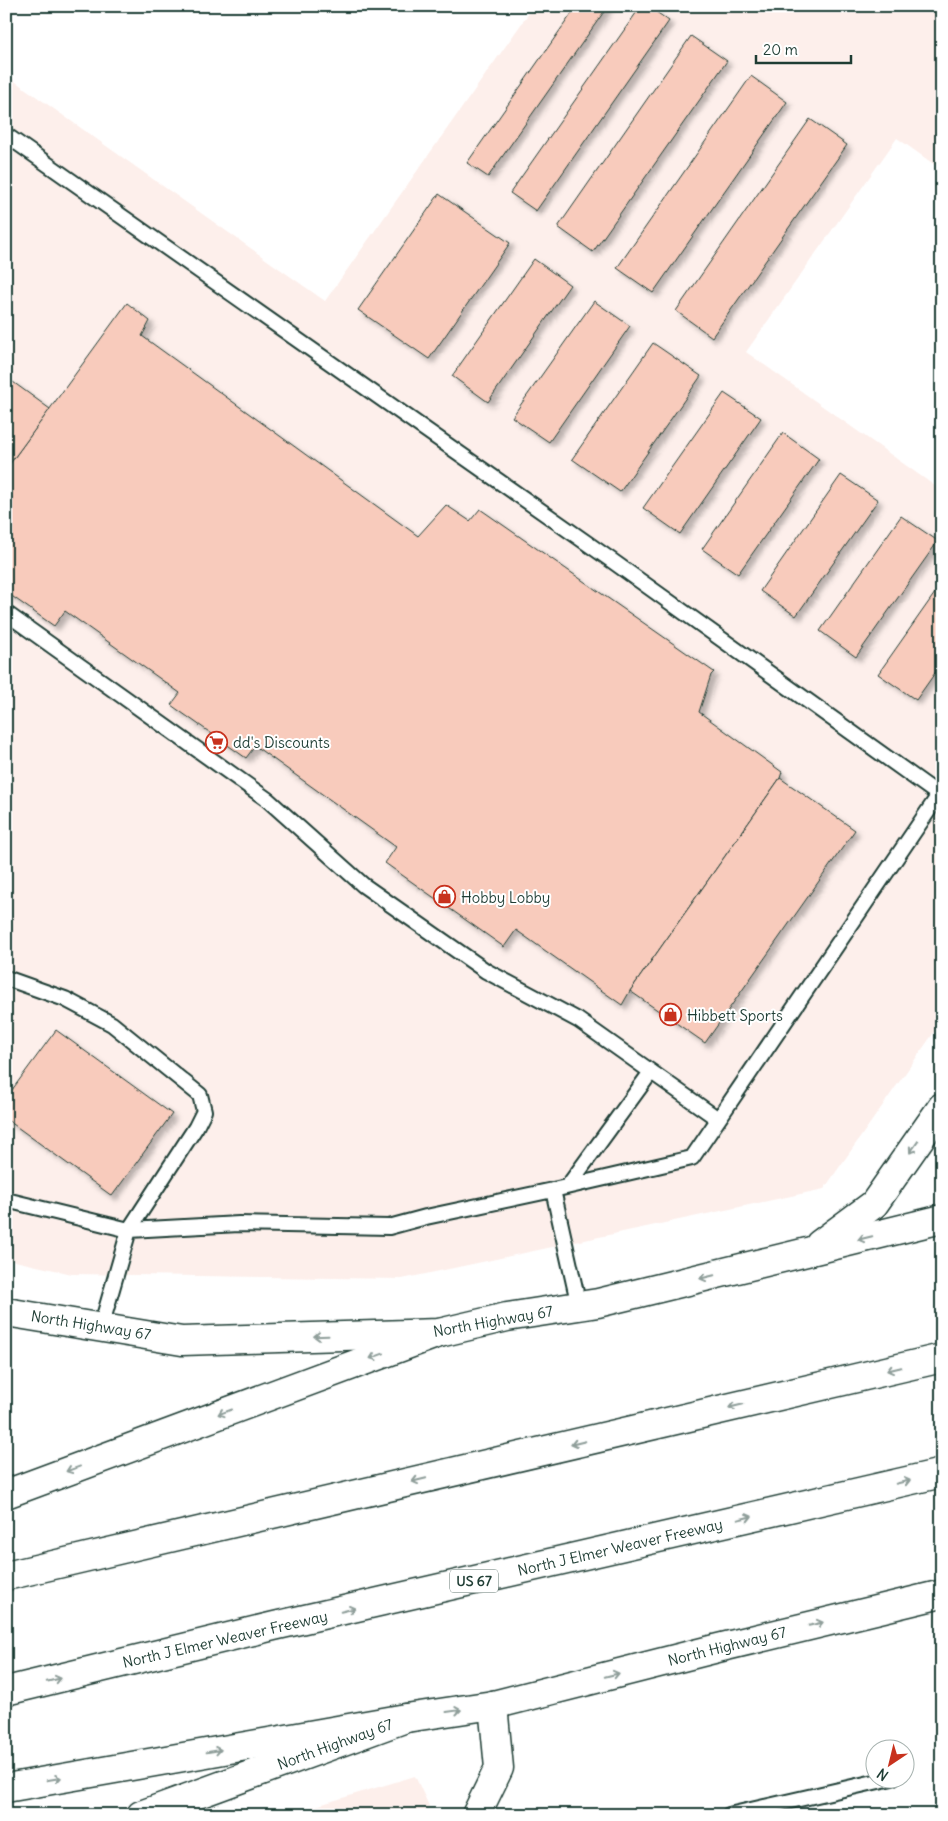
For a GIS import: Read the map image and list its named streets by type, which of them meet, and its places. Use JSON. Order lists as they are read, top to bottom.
{
  "streets": {
    "main road": ["North Highway 67", "North J Elmer Weaver Freeway", "US 67"]
  },
  "places": {
    "supermarket": ["dd's Discounts"],
    "shop": ["Hobby Lobby", "Hibbett Sports"]
  },
  "scale_bar": "20 m",
  "north": "bottom left"
}
